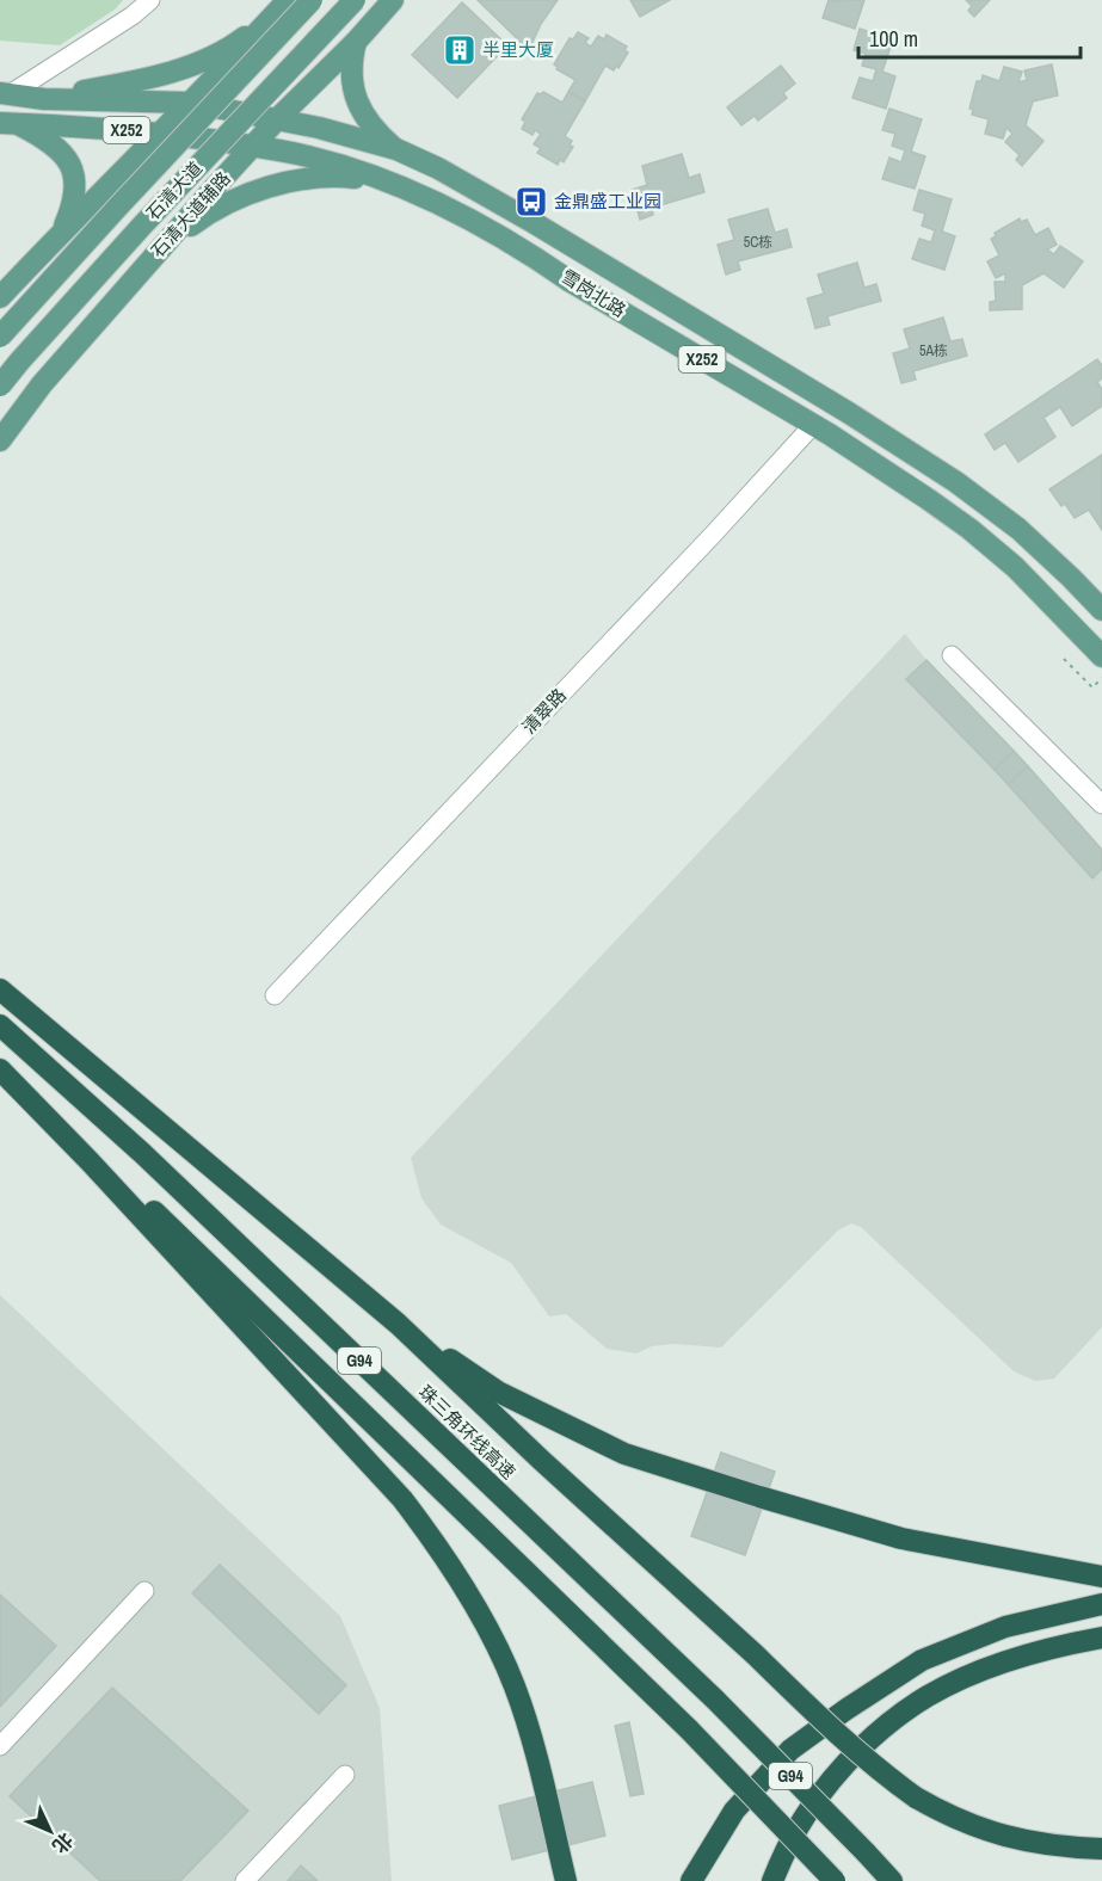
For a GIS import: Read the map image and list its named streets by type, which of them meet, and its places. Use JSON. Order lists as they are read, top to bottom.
{
  "streets": {
    "highway": ["G94", "珠三角环线高速"],
    "main road": [
      "X252",
      "石清大道",
      "石清大道辅路",
      "雪岗北路"
    ],
    "street": ["清翠路"]
  },
  "crossings": [
    ["石清大道辅路", "雪岗北路"],
    ["雪岗北路", "清翠路"]
  ],
  "places": {
    "building": ["半里大厦"],
    "bus stop": ["金鼎盛工业园"]
  },
  "house_numbers": ["5C栋", "5A栋"],
  "scale_bar": "100 m",
  "north": "bottom right"
}
